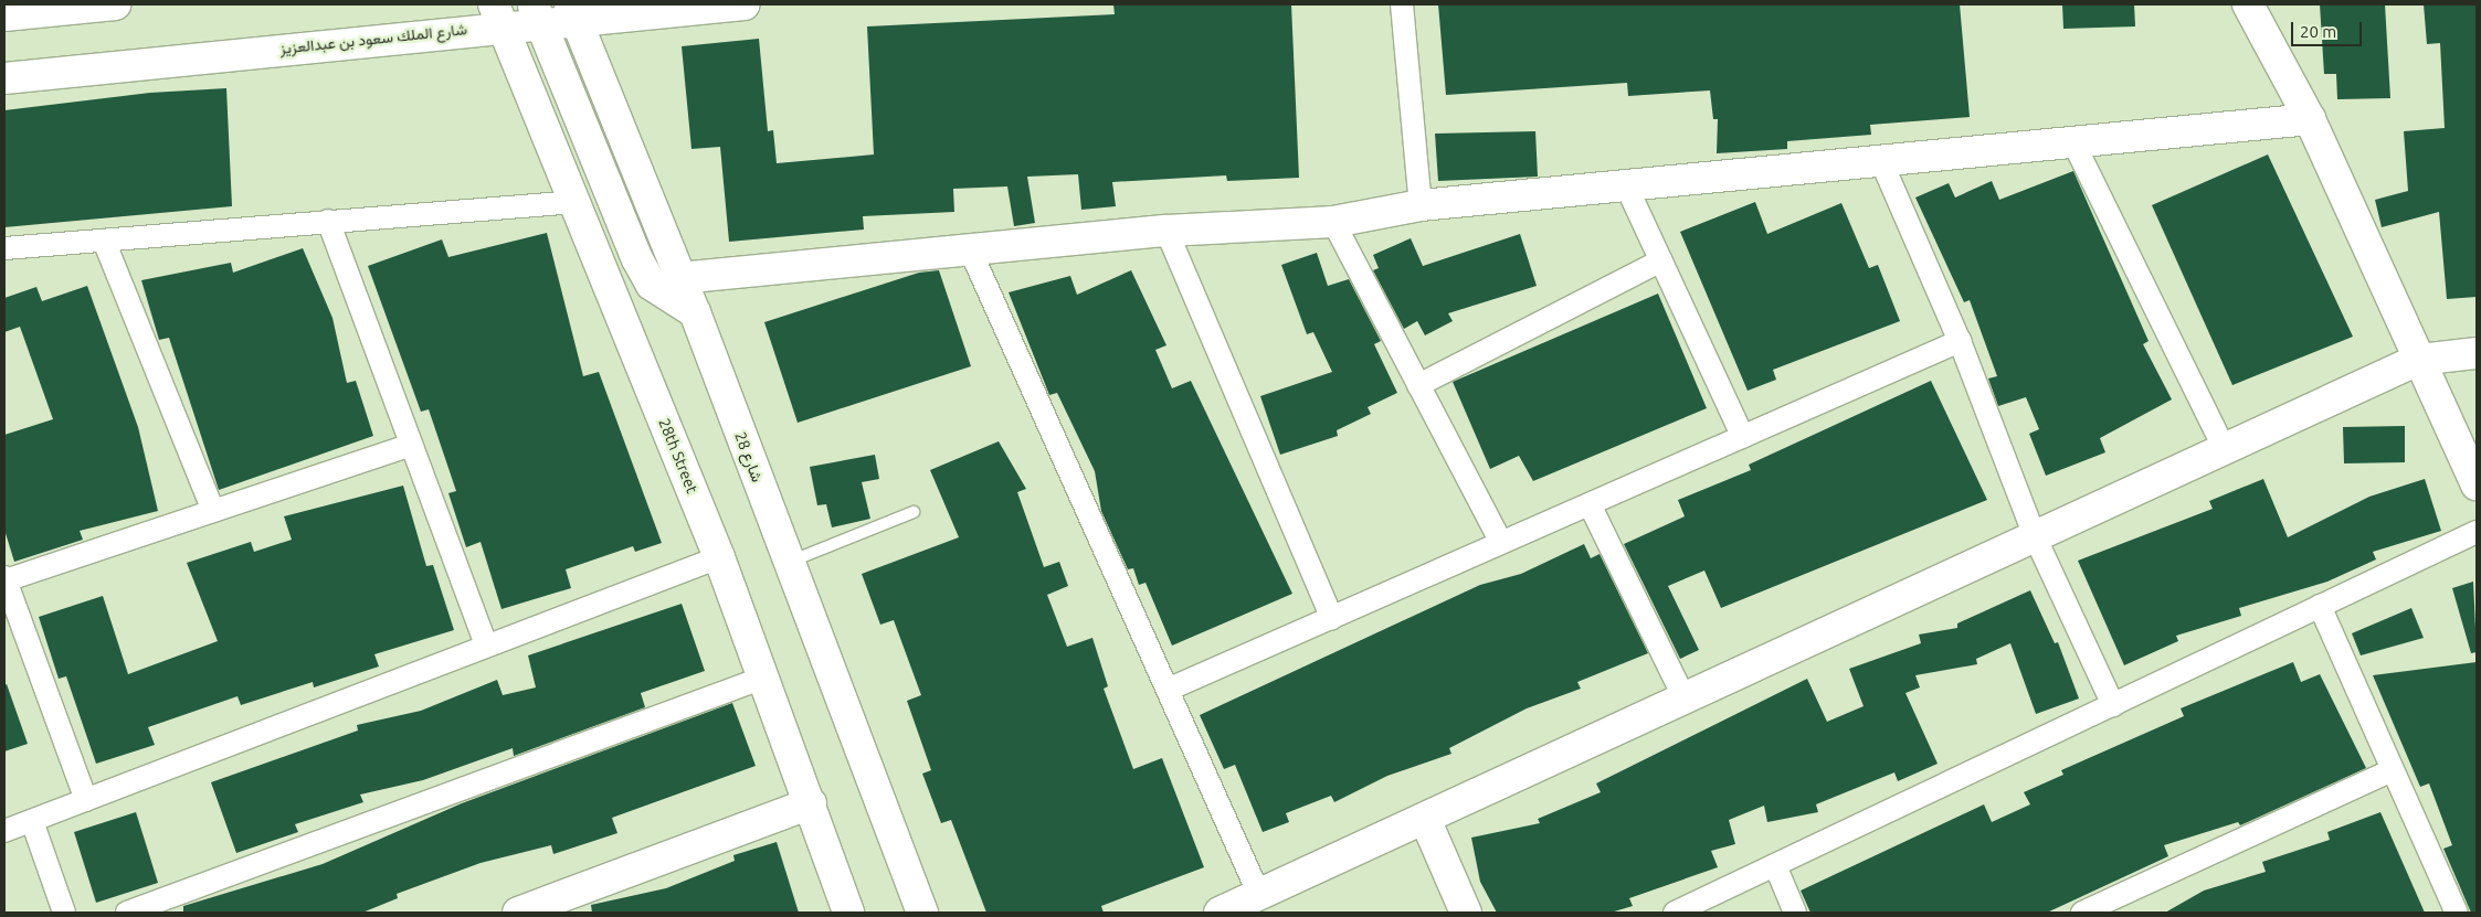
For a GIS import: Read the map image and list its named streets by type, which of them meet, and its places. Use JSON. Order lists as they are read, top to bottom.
{
  "streets": {
    "street": ["شارع الملك سعود بن عبدالعزيز", "28th Street", "شارع 28"]
  },
  "crossings": [
    ["شارع الملك سعود بن عبدالعزيز", "28th Street"],
    ["شارع الملك سعود بن عبدالعزيز", "شارع 28"]
  ],
  "scale_bar": "20 m"
}
